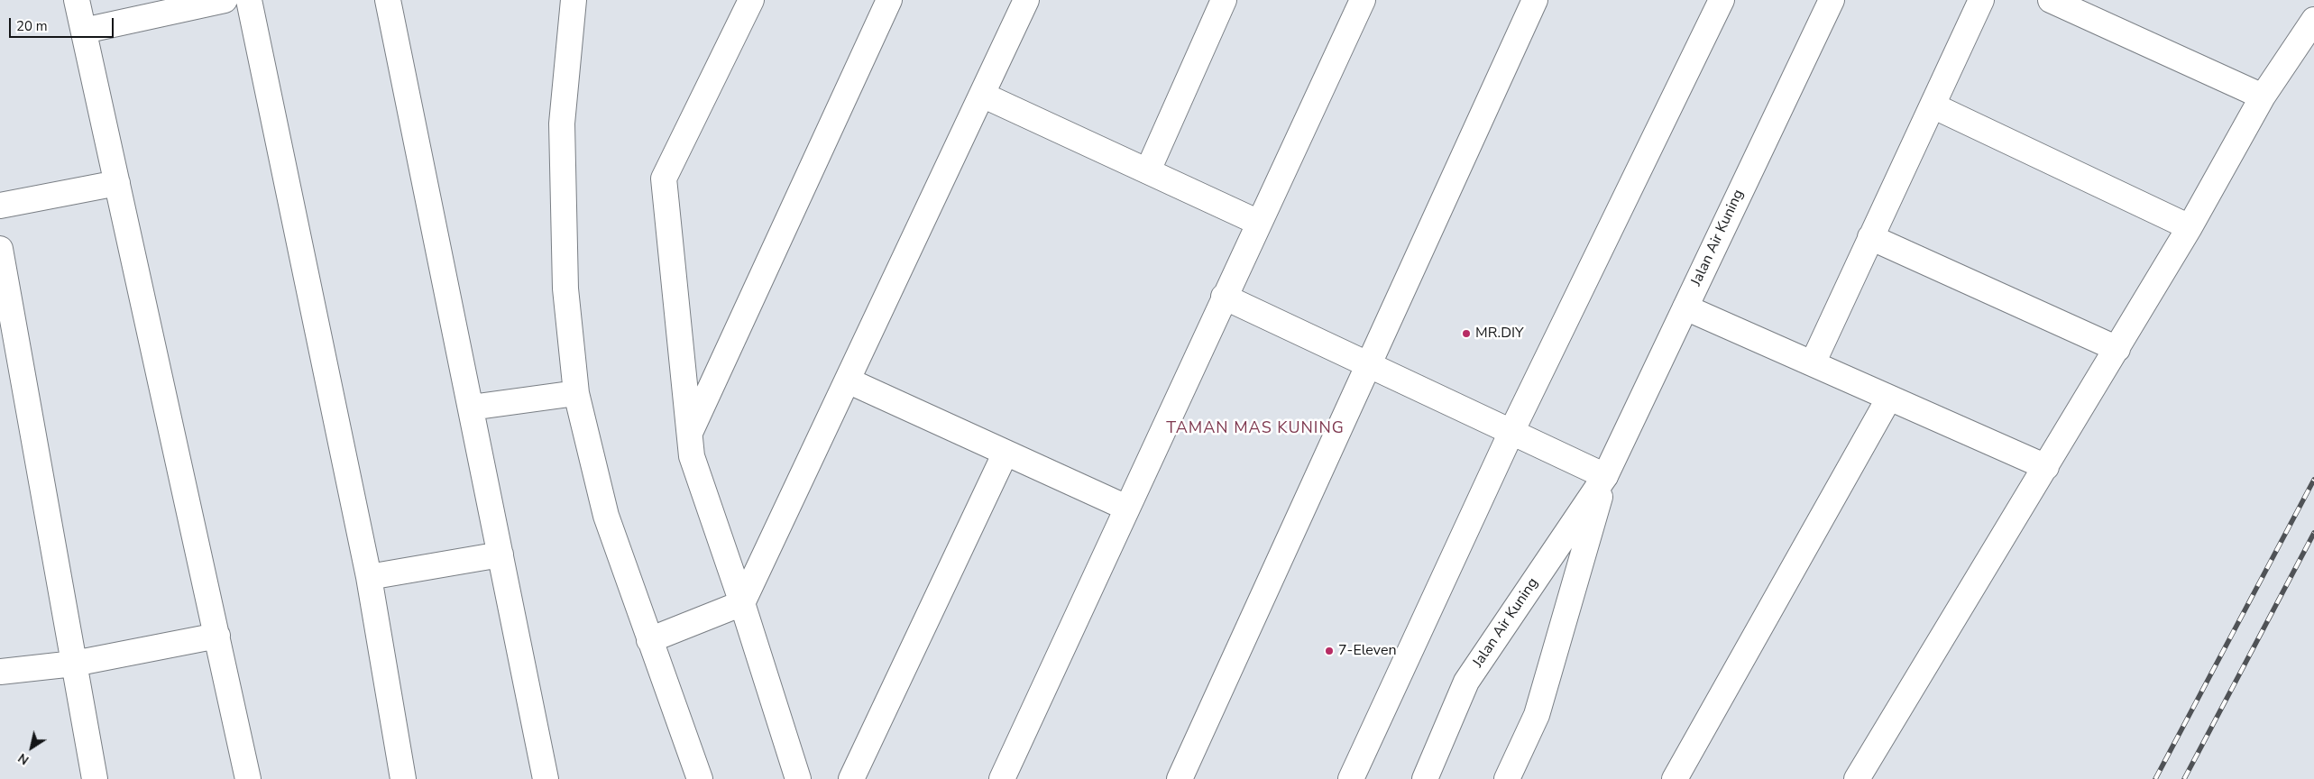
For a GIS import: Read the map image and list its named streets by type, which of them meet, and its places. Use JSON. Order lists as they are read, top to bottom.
{
  "streets": {
    "street": ["Jalan Air Kuning"]
  },
  "districts": ["TAMAN MAS KUNING"],
  "places": ["MR.DIY", "7-Eleven"],
  "scale_bar": "20 m",
  "north": "bottom left"
}
